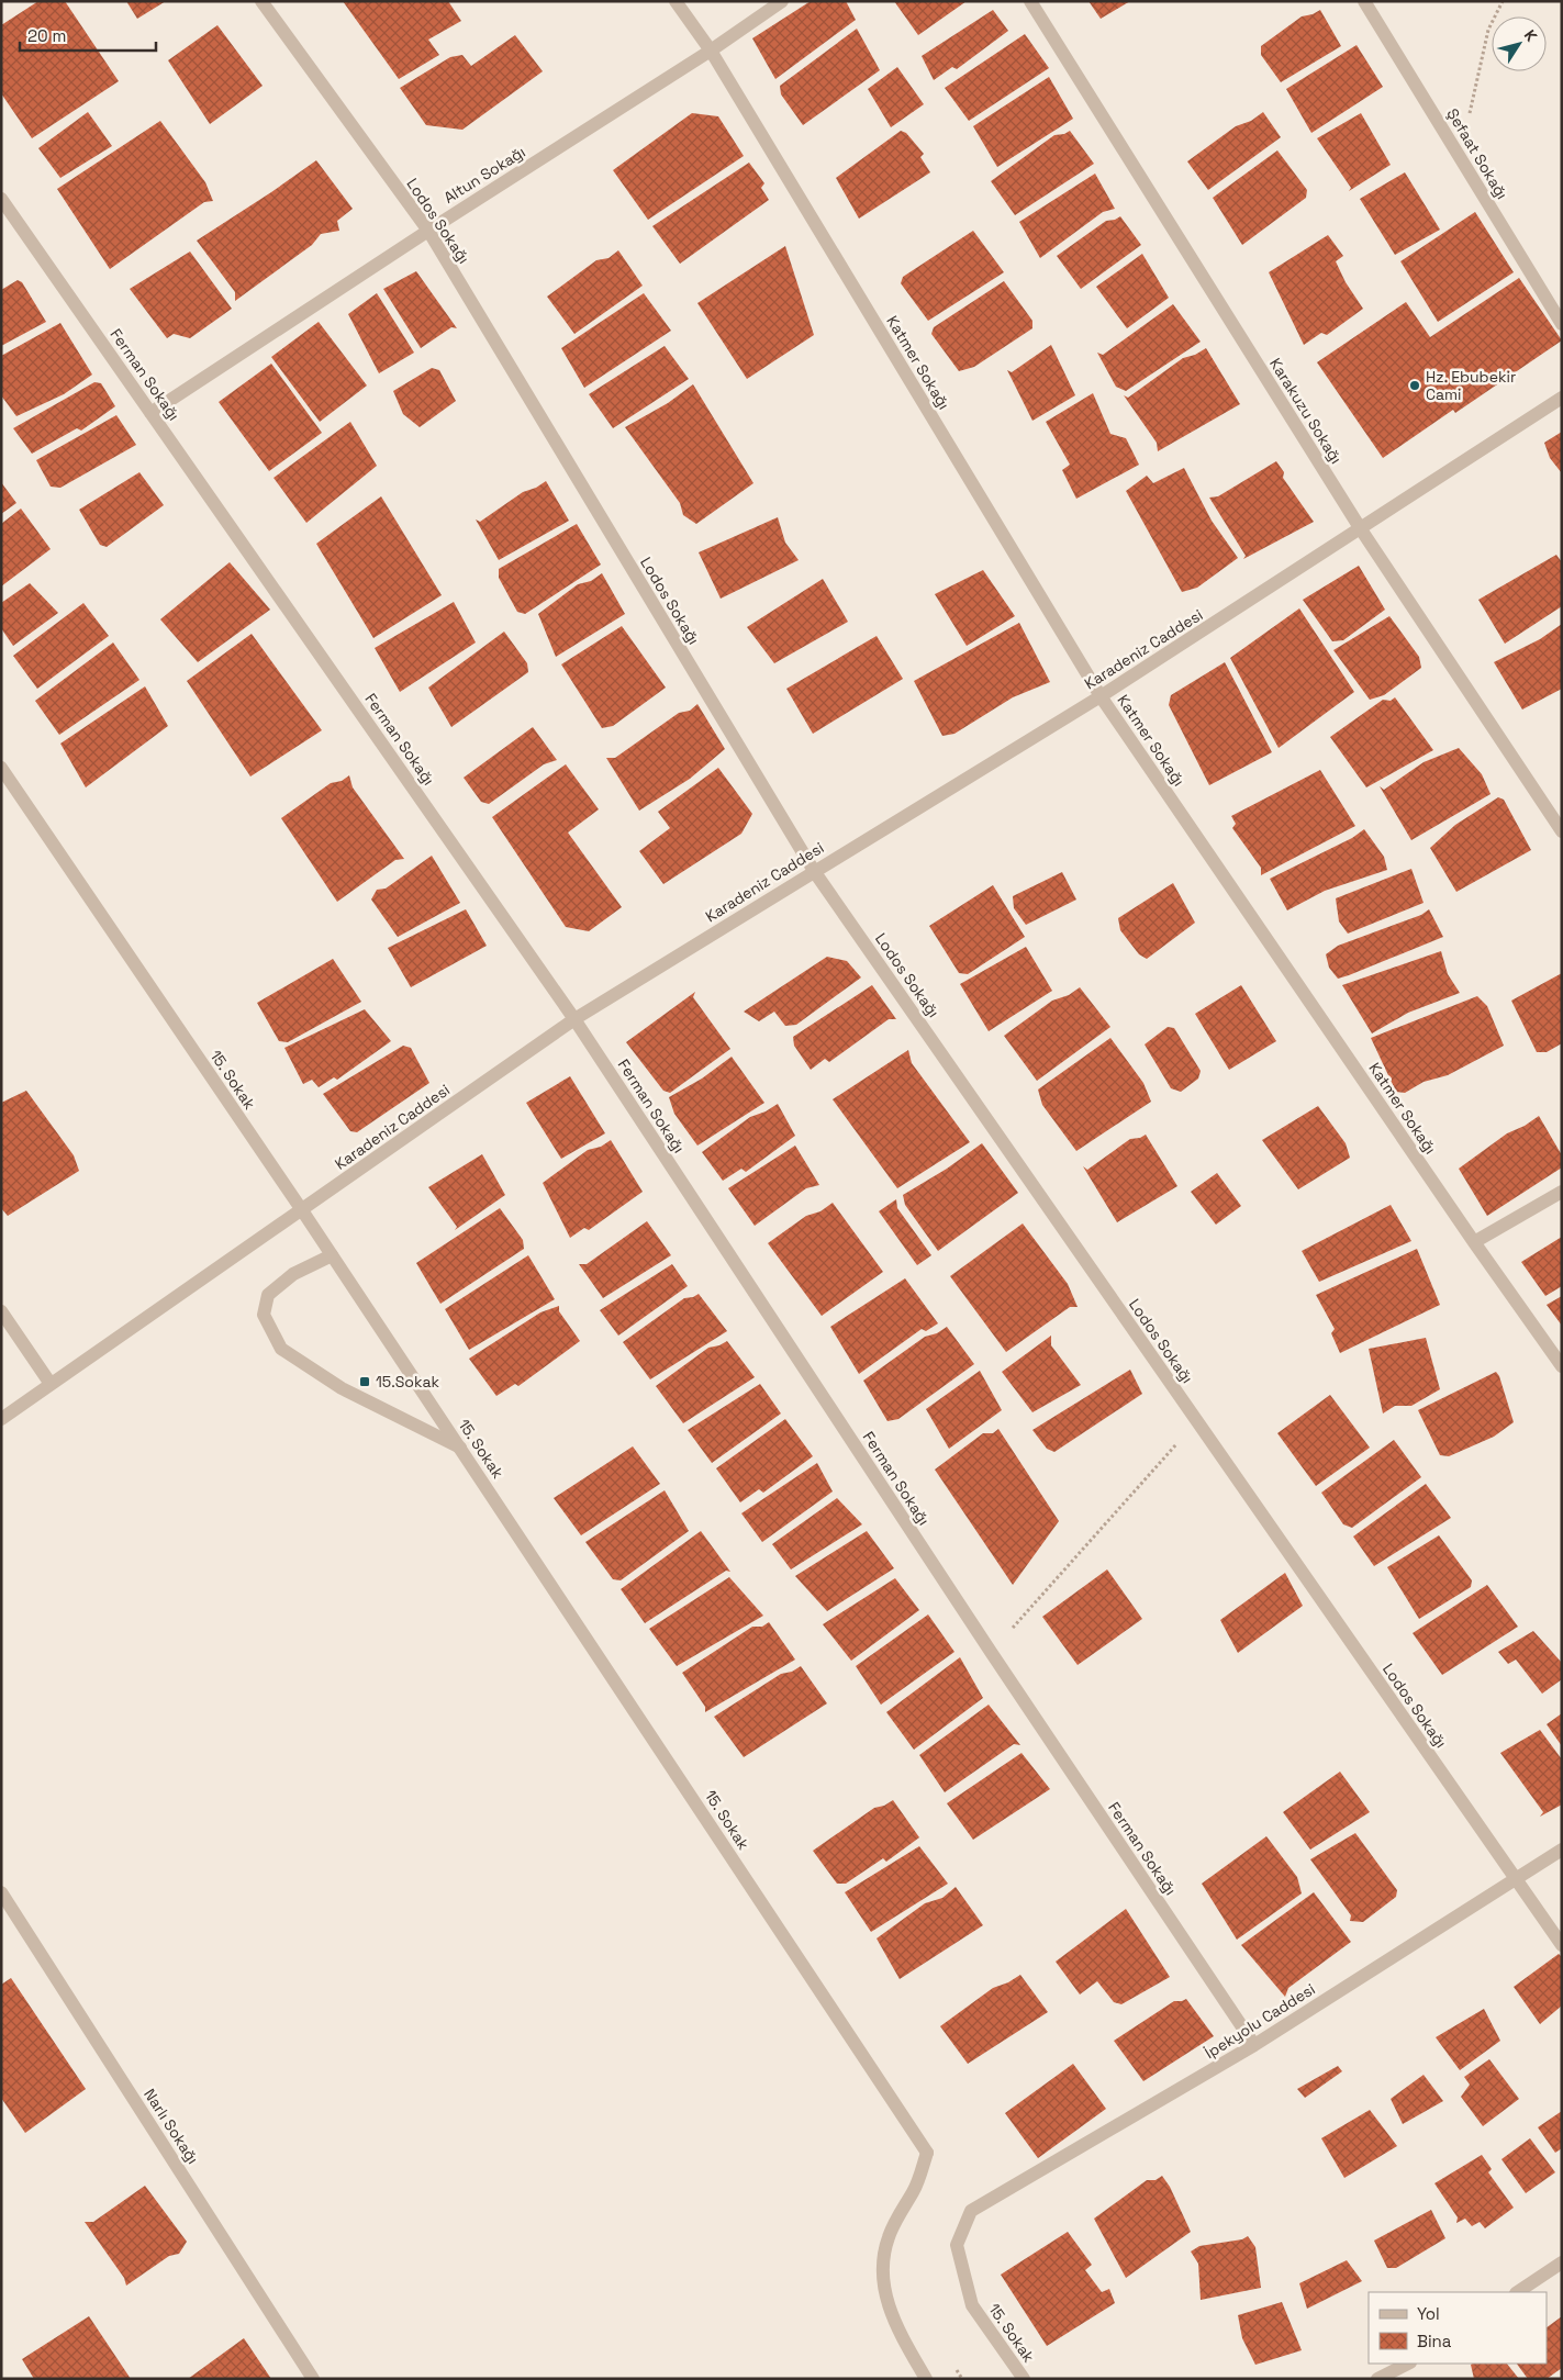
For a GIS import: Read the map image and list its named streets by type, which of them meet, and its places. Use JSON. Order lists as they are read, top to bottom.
{
  "streets": {
    "street": [
      "Şefaat Sokağı",
      "Altun Sokağı",
      "Lodos Sokağı",
      "Katmer Sokağı",
      "Ferman Sokağı",
      "Karakuzu Sokağı",
      "Karadeniz Caddesi",
      "15. Sokak",
      "İpekyolu Caddesi",
      "Narlı Sokağı"
    ]
  },
  "crossings": [
    ["Altun Sokağı", "Lodos Sokağı"],
    ["Altun Sokağı", "Katmer Sokağı"],
    ["Altun Sokağı", "Ferman Sokağı"],
    ["Lodos Sokağı", "Karadeniz Caddesi"],
    ["Lodos Sokağı", "İpekyolu Caddesi"],
    ["Katmer Sokağı", "Karadeniz Caddesi"],
    ["Ferman Sokağı", "Karadeniz Caddesi"],
    ["Ferman Sokağı", "İpekyolu Caddesi"],
    ["Karakuzu Sokağı", "Karadeniz Caddesi"],
    ["Karadeniz Caddesi", "15. Sokak"],
    ["15. Sokak", "İpekyolu Caddesi"]
  ],
  "places": {
    "other": ["Hz. Ebubekir Cami"],
    "transit": ["15.Sokak"]
  },
  "legend": ["Yol", "Bina"],
  "scale_bar": "20 m",
  "north": "top right"
}
